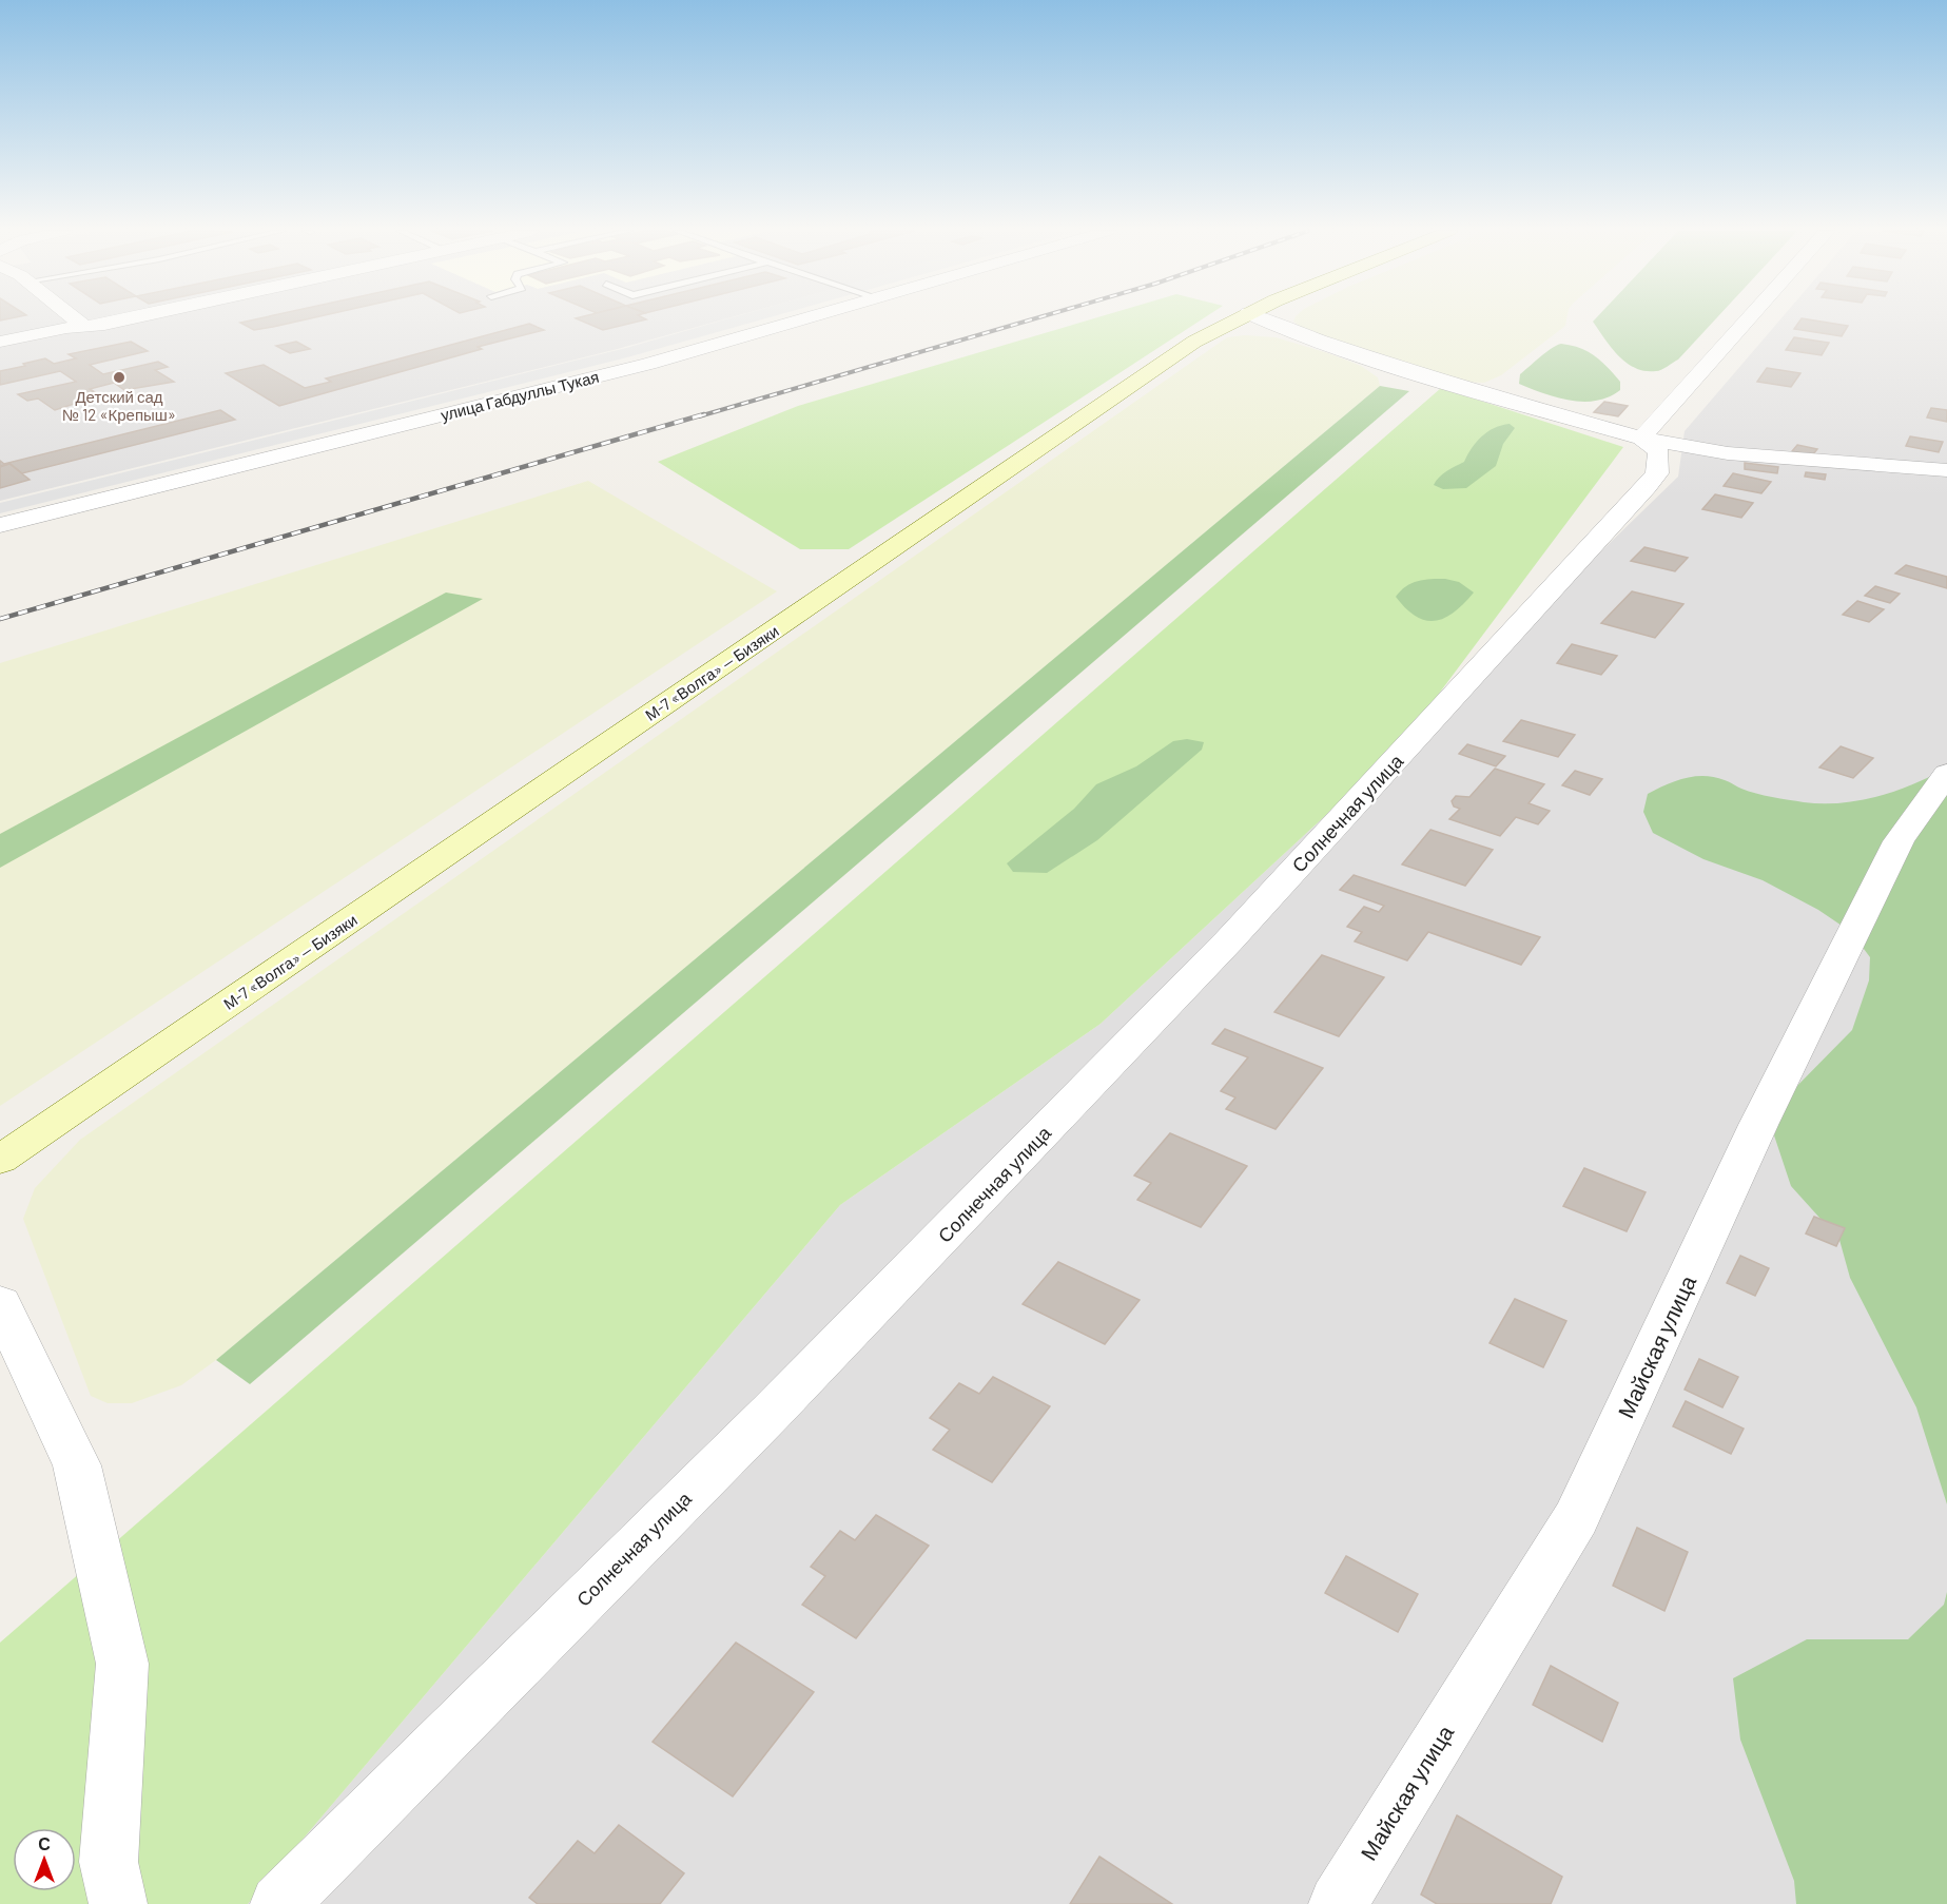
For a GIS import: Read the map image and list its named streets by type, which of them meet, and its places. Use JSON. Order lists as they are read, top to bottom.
{
  "streets": {
    "main road": ["М-7 «Волга» — Бизяки"],
    "street": ["улица Габдуллы Тукая", "Солнечная улица", "Майская улица"]
  },
  "places": ["Детский сад № 12 «Крепыш»"],
  "north": "top"
}
